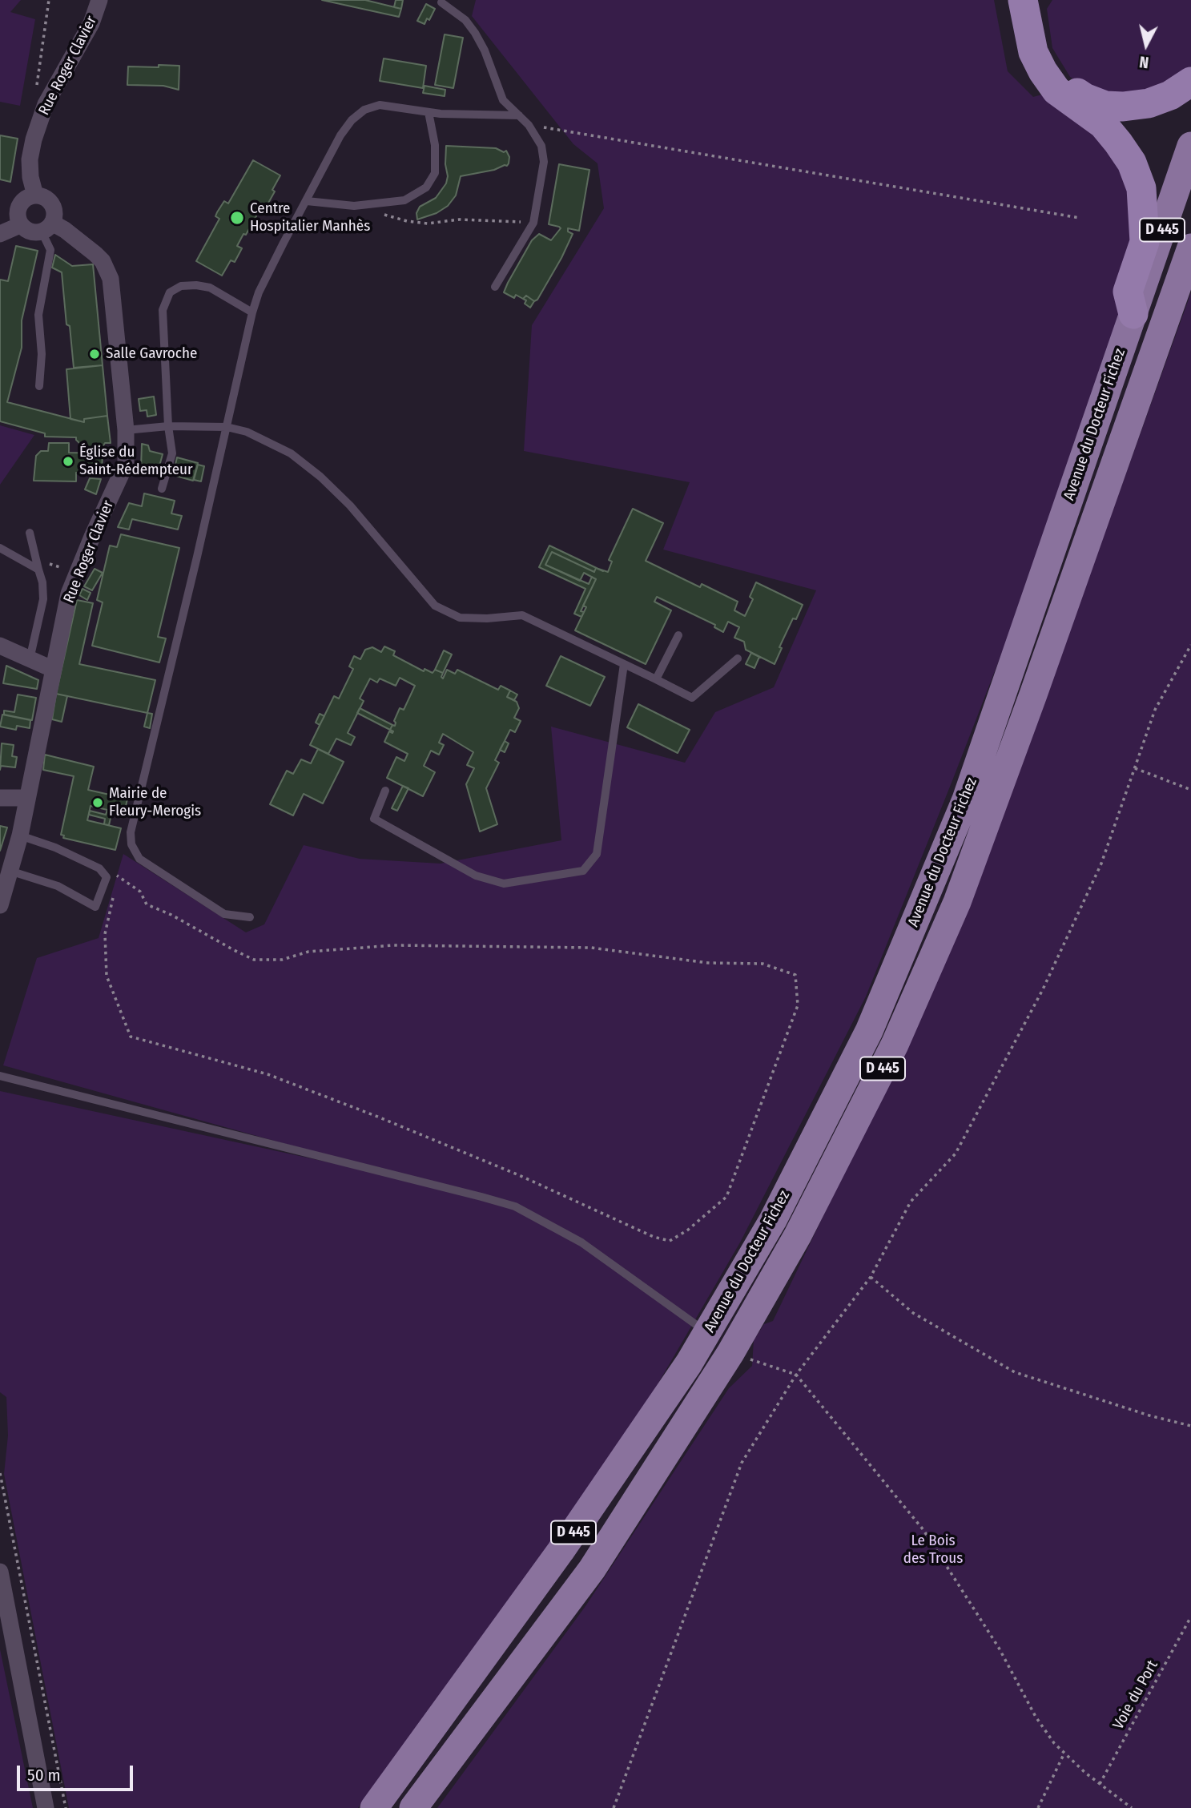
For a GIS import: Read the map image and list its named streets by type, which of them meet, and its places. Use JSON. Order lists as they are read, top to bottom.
{
  "streets": {
    "main road": ["D 445", "Avenue du Docteur Fichez"],
    "street": ["Rue Roger Clavier"],
    "path": ["Voie du Port"]
  },
  "crossings": [
    ["D 445", "Avenue du Docteur Fichez"]
  ],
  "parks": ["Le Bois des Trous"],
  "places": [
    "Centre Hospitalier Manhès",
    "Salle Gavroche",
    "Église du Saint-Rédempteur",
    "Mairie de Fleury-Merogis"
  ],
  "scale_bar": "50 m",
  "north": "bottom"
}
